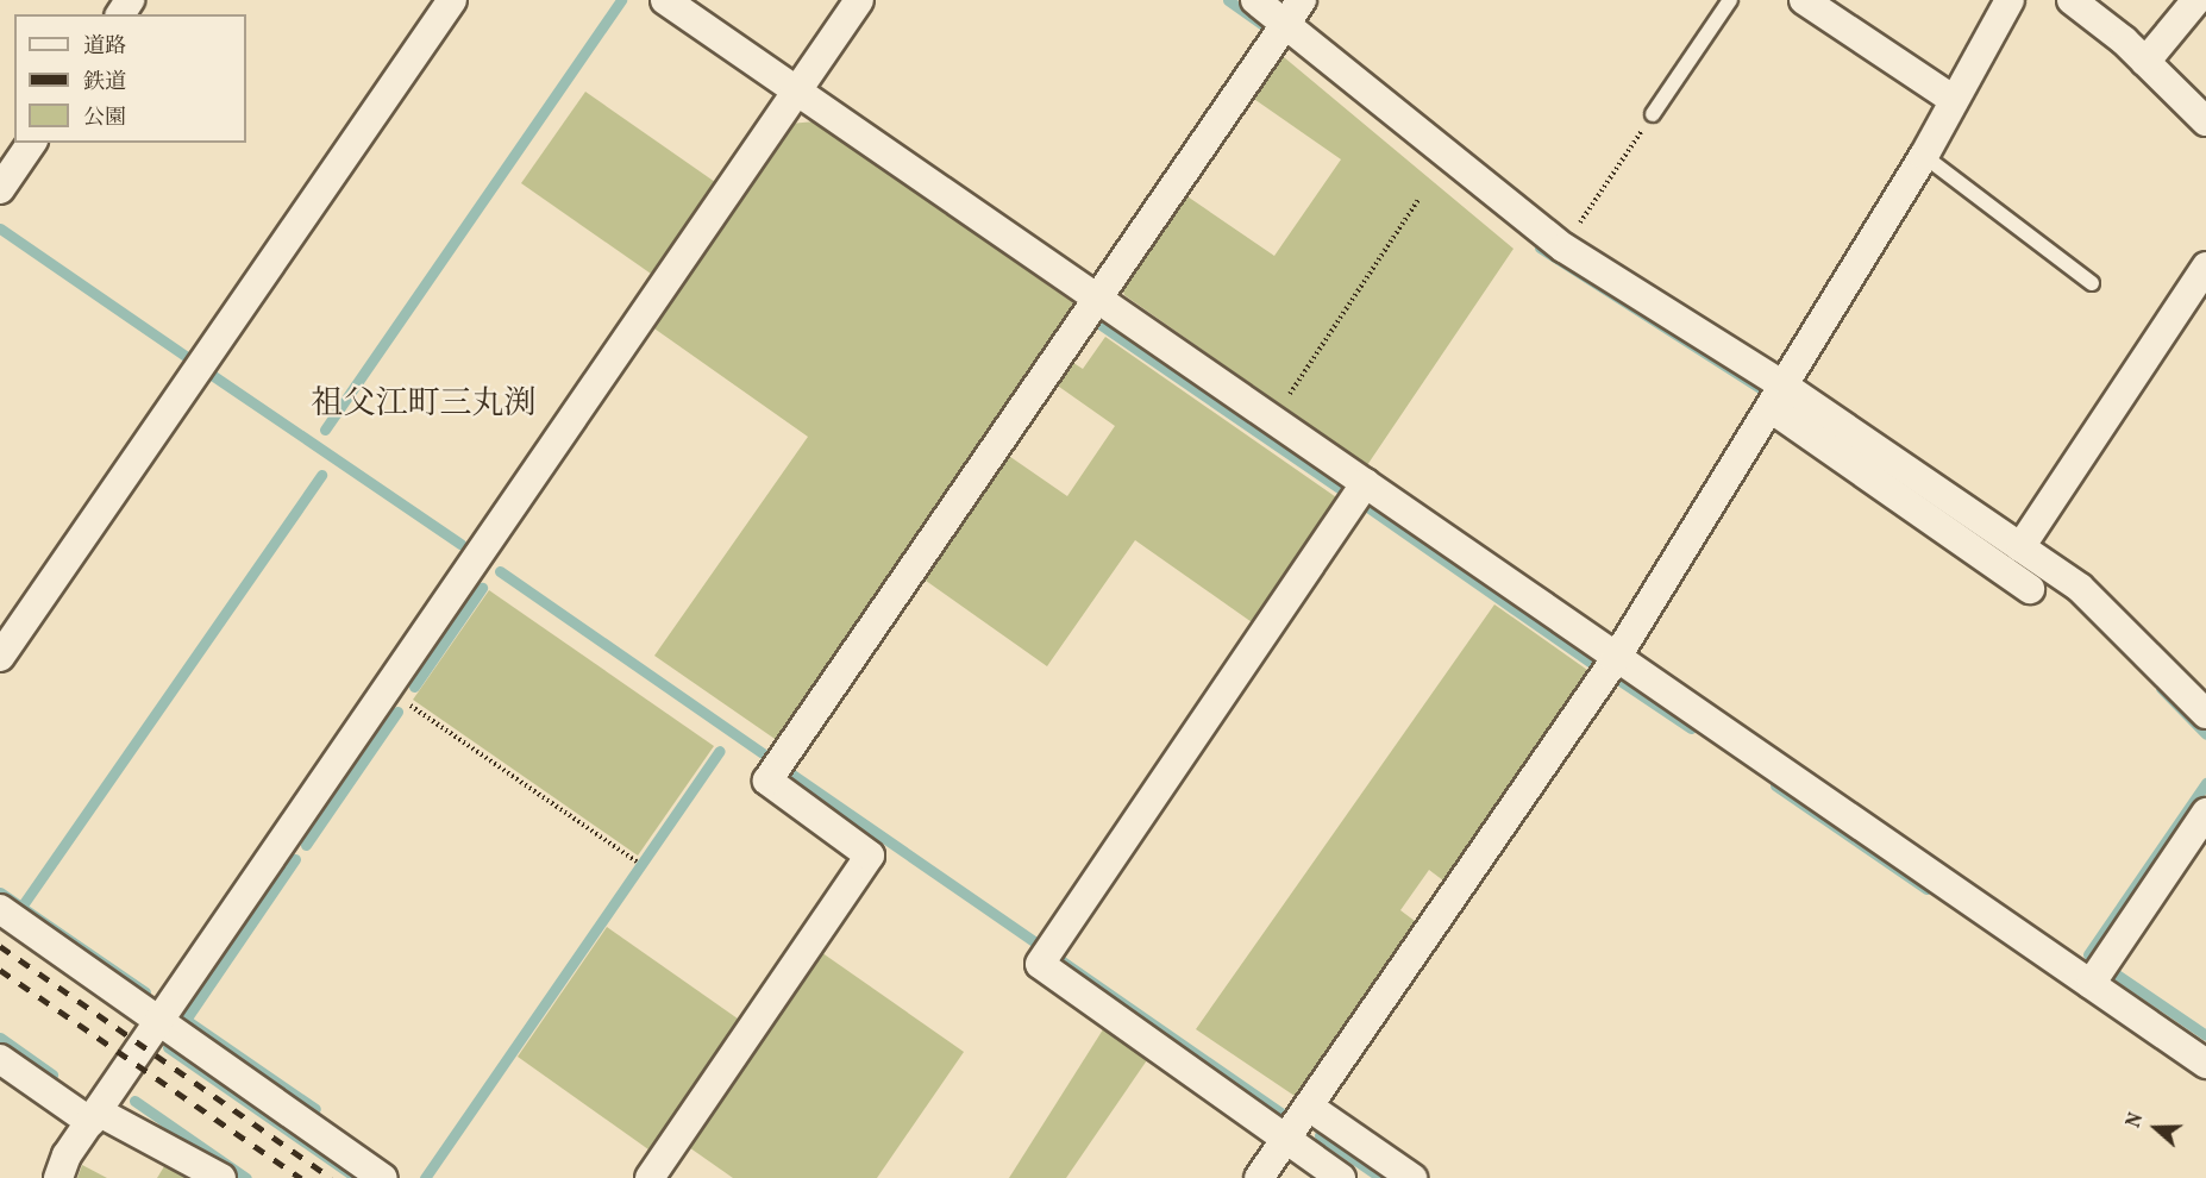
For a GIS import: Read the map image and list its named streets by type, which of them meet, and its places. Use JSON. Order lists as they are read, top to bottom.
{
  "districts": ["祖父江町三丸渕"],
  "legend": ["道路", "鉄道", "公園"],
  "north": "left"
}
